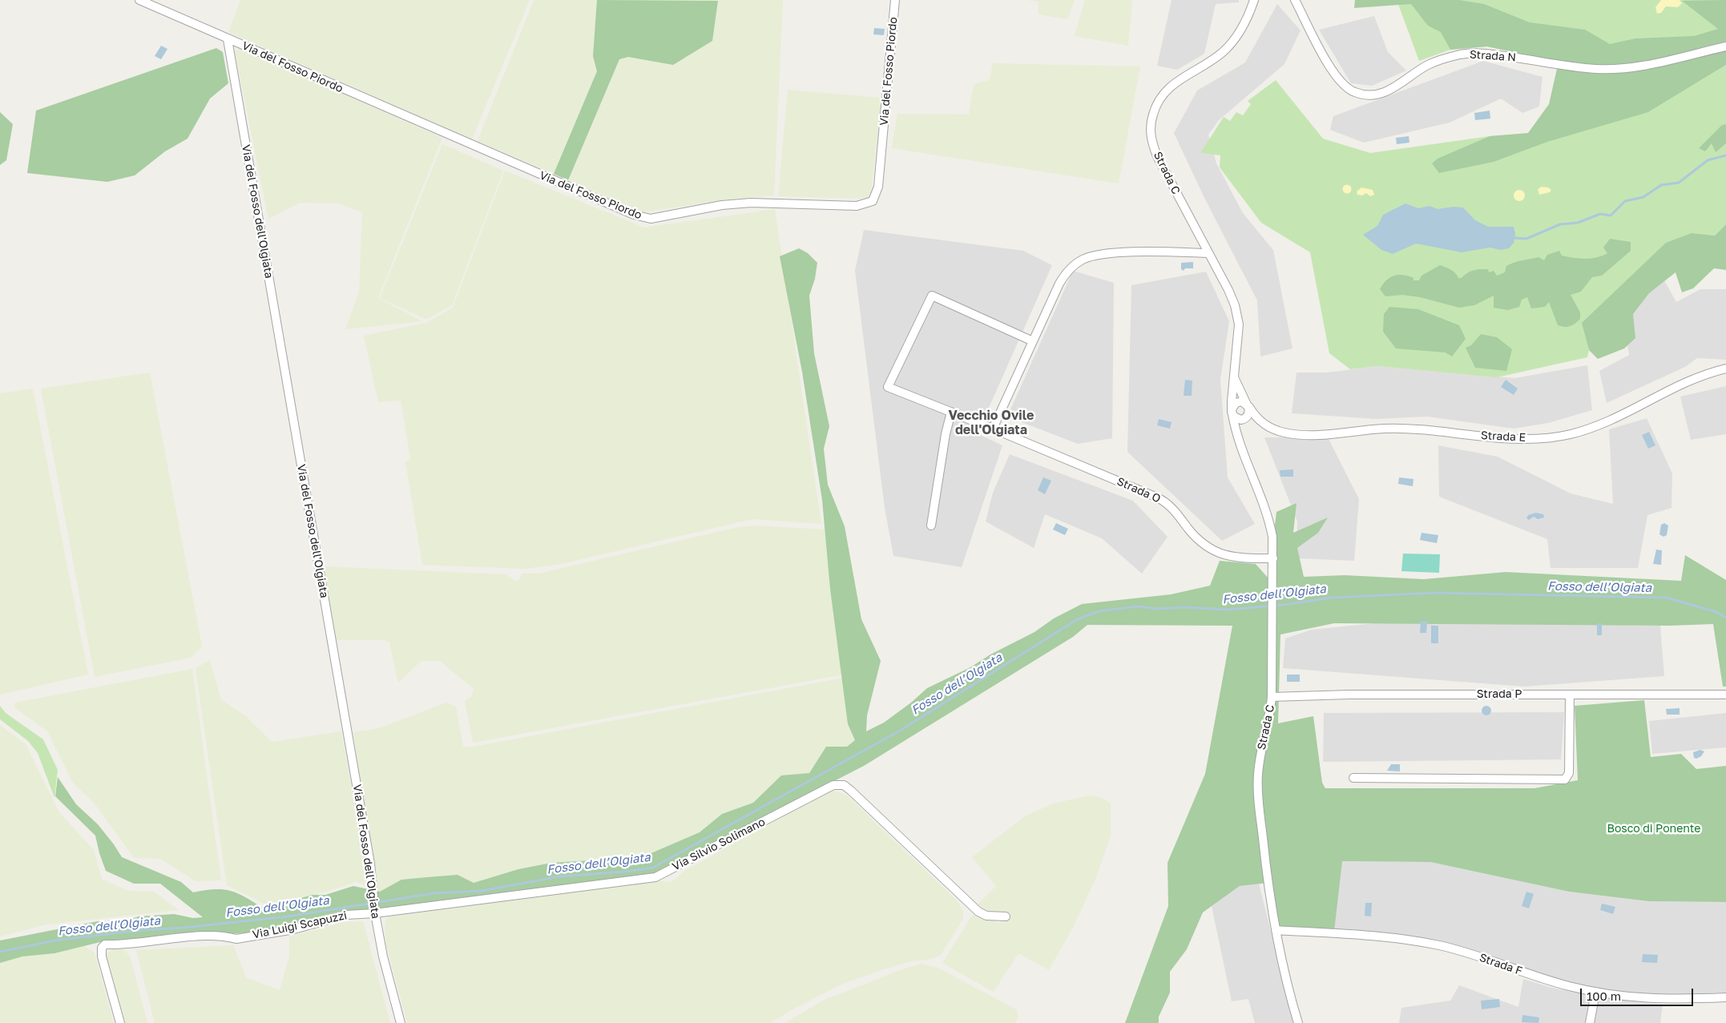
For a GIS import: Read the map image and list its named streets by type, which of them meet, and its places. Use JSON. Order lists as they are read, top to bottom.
{
  "streets": {
    "street": [
      "Strada N",
      "Via del Fosso Piordo",
      "Strada C",
      "Via del Fosso dell'Olgiata",
      "Strada E",
      "Strada O",
      "Strada P",
      "Via Silvio Solimano",
      "Via Luigi Scapuzzi",
      "Strada F"
    ]
  },
  "crossings": [
    ["Via del Fosso Piordo", "Via del Fosso dell'Olgiata"],
    ["Strada C", "Strada E"],
    ["Strada C", "Strada O"],
    ["Strada C", "Strada P"],
    ["Strada C", "Strada F"],
    ["Via del Fosso dell'Olgiata", "Via Silvio Solimano"],
    ["Via del Fosso dell'Olgiata", "Via Luigi Scapuzzi"],
    ["Via Silvio Solimano", "Via Luigi Scapuzzi"]
  ],
  "districts": ["Vecchio Ovile dell'Olgiata"],
  "water": ["Fosso dell’Olgiata", "Fosso dell'Olgiata"],
  "parks": ["Bosco di Ponente"],
  "scale_bar": "100 m"
}
